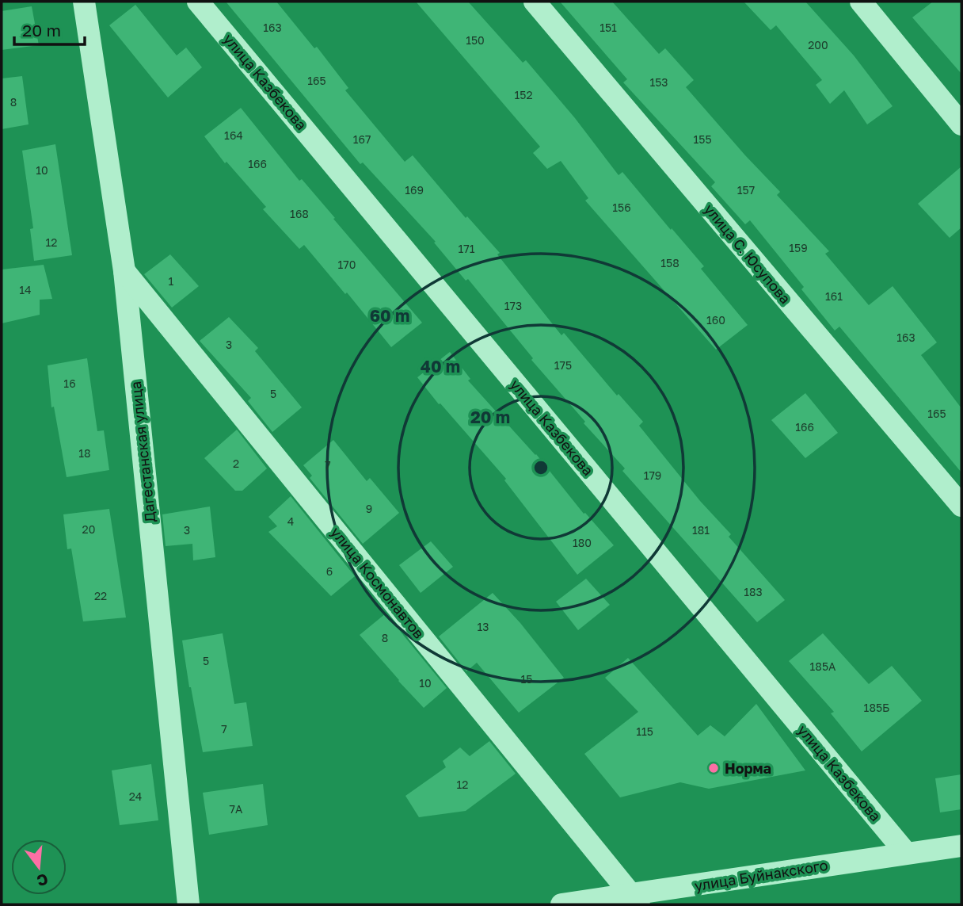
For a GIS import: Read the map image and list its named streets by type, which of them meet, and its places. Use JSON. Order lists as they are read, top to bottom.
{
  "streets": {
    "street": [
      "улица Казбекова",
      "улица С. Юсупова",
      "Дагестанская улица",
      "улица Космонавтов",
      "улица Буйнакского"
    ]
  },
  "crossings": [
    ["улица Казбекова", "улица Буйнакского"],
    ["Дагестанская улица", "улица Космонавтов"],
    ["улица Космонавтов", "улица Буйнакского"]
  ],
  "places": ["Норма"],
  "house_numbers": [
    "163",
    "151",
    "150",
    "200",
    "165",
    "153",
    "152",
    "8",
    "164",
    "167",
    "155",
    "166",
    "10",
    "169",
    "157",
    "156",
    "168",
    "12",
    "159",
    "171",
    "158",
    "170",
    "1",
    "14",
    "161",
    "173",
    "160",
    "163",
    "3",
    "175",
    "16",
    "5",
    "165",
    "166",
    "18",
    "2",
    "7",
    "179",
    "9",
    "4",
    "20",
    "3",
    "181",
    "180",
    "6",
    "183",
    "22",
    "13",
    "8",
    "5",
    "185А",
    "15",
    "10",
    "185Б",
    "7",
    "115",
    "12",
    "24",
    "7А"
  ],
  "scale_bar": "20 m",
  "north": "bottom",
  "rings": ["60 m", "40 m", "20 m"]
}
